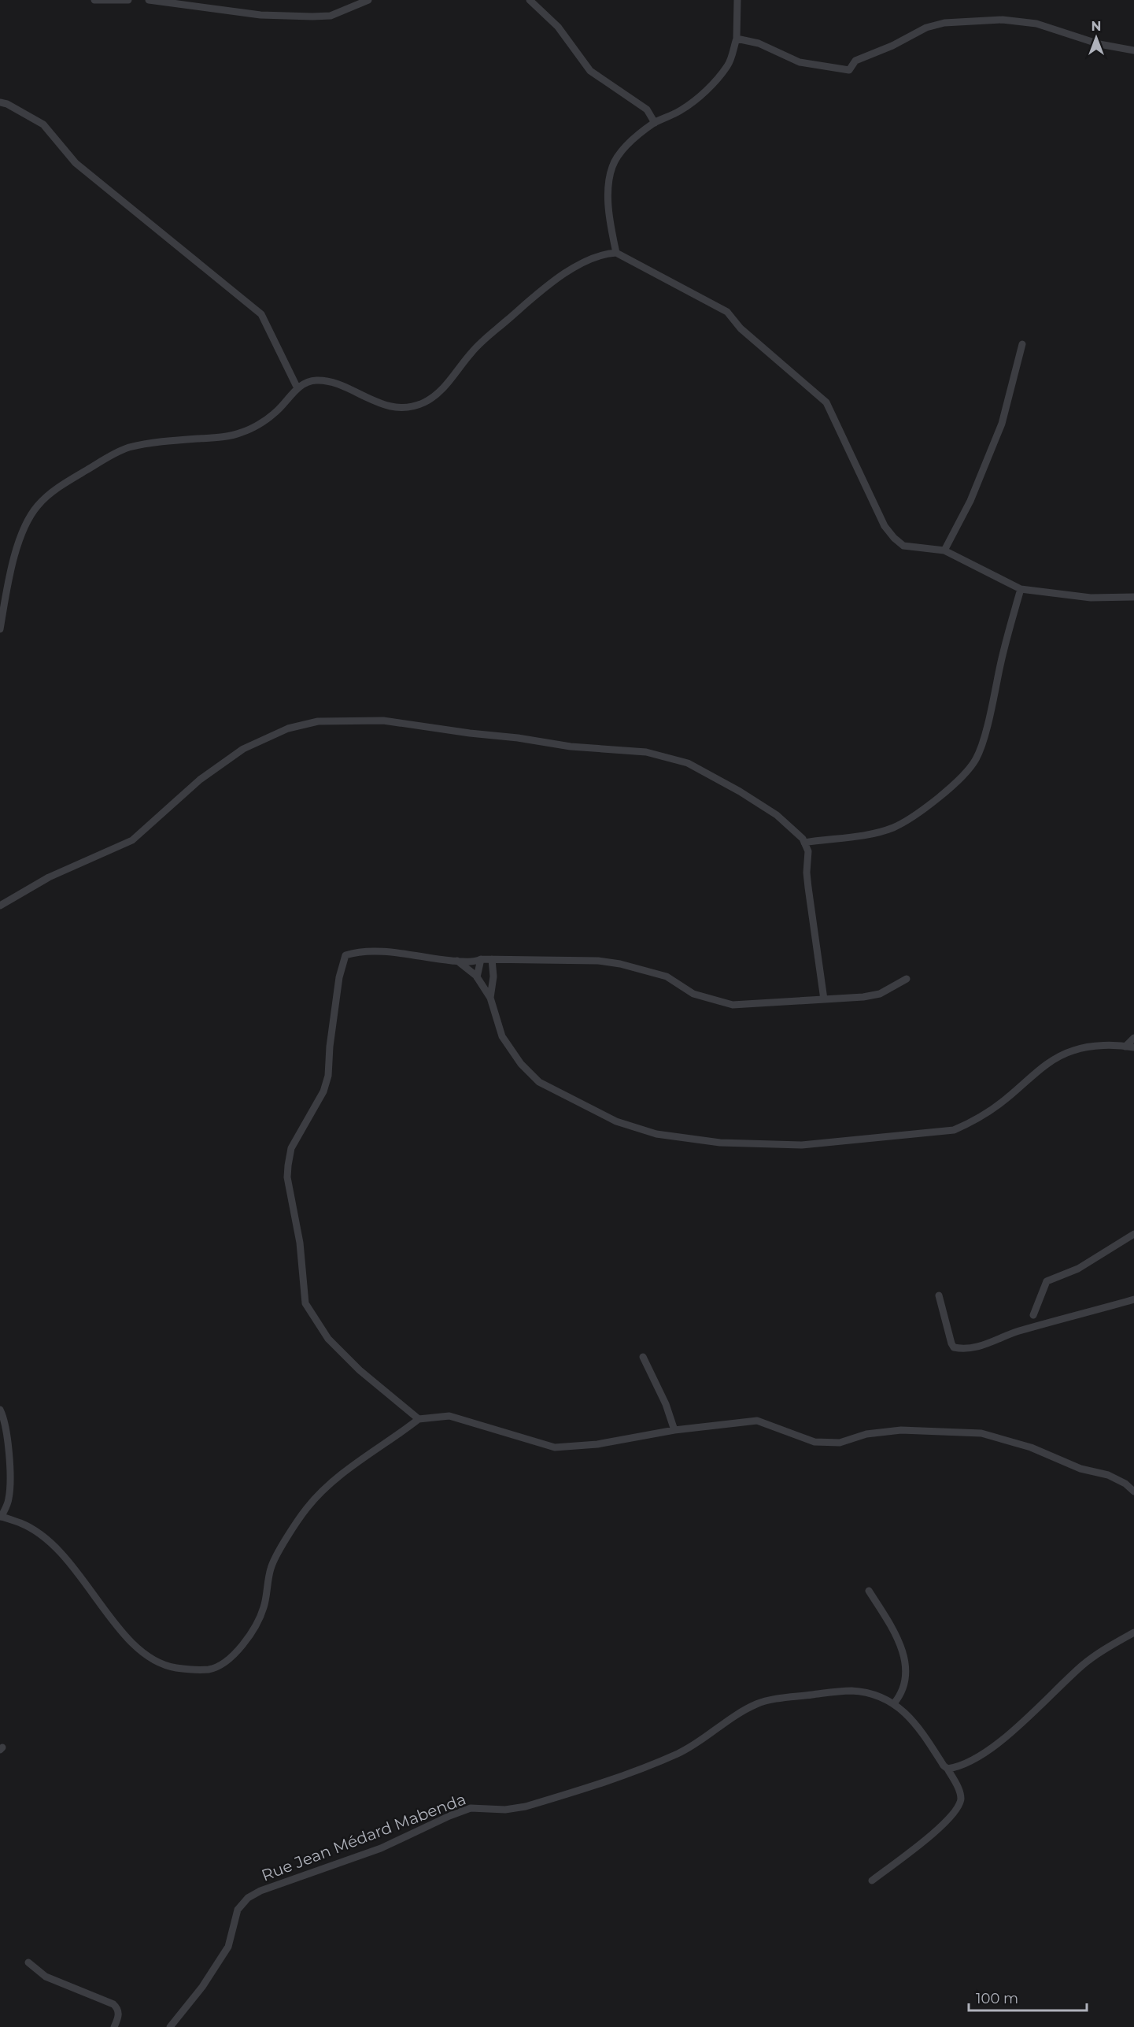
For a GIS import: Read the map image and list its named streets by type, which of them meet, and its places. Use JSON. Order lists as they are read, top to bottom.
{
  "streets": {
    "street": ["Rue Jean Médard Mabenda"]
  },
  "scale_bar": "100 m",
  "north": "top"
}
